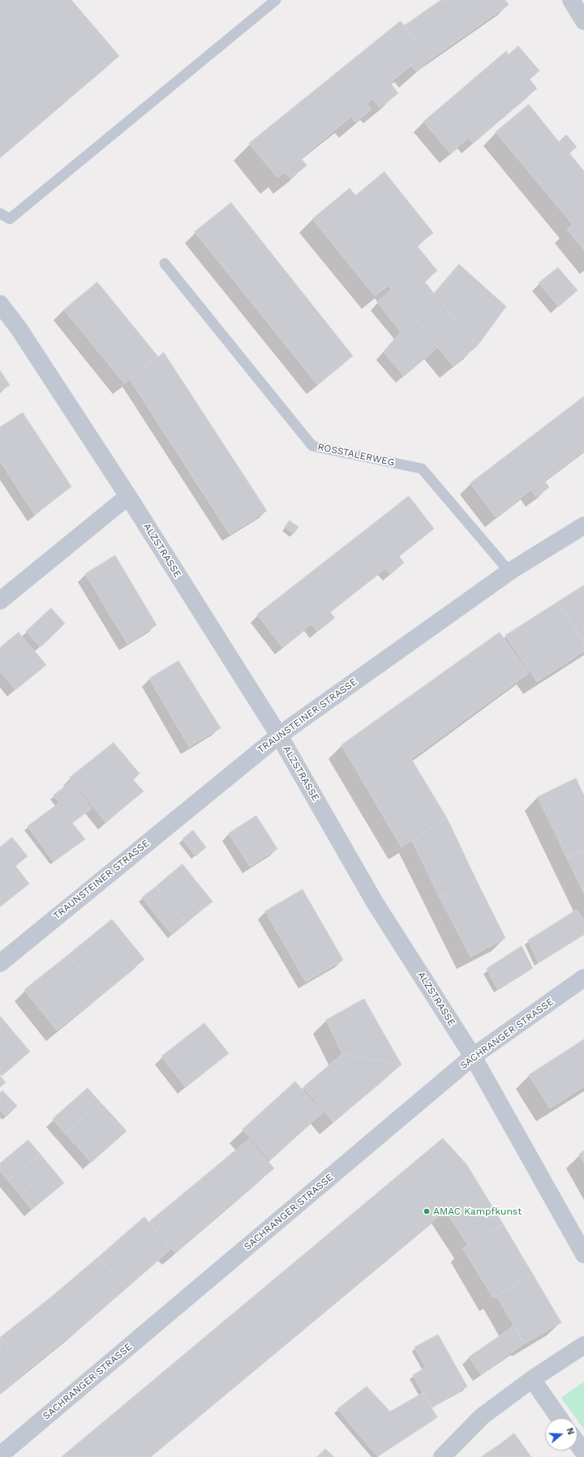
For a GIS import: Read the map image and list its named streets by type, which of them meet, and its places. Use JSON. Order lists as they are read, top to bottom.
{
  "streets": {
    "street": ["ALZSTRASSE", "TRAUNSTEINER STRASSE", "SACHRANGER STRASSE"],
    "lane": ["ROSSTALERWEG"]
  },
  "crossings": [
    ["ROSSTALERWEG", "TRAUNSTEINER STRASSE"],
    ["ALZSTRASSE", "TRAUNSTEINER STRASSE"],
    ["ALZSTRASSE", "SACHRANGER STRASSE"]
  ],
  "places": ["AMAC Kampfkunst"],
  "north": "right"
}
